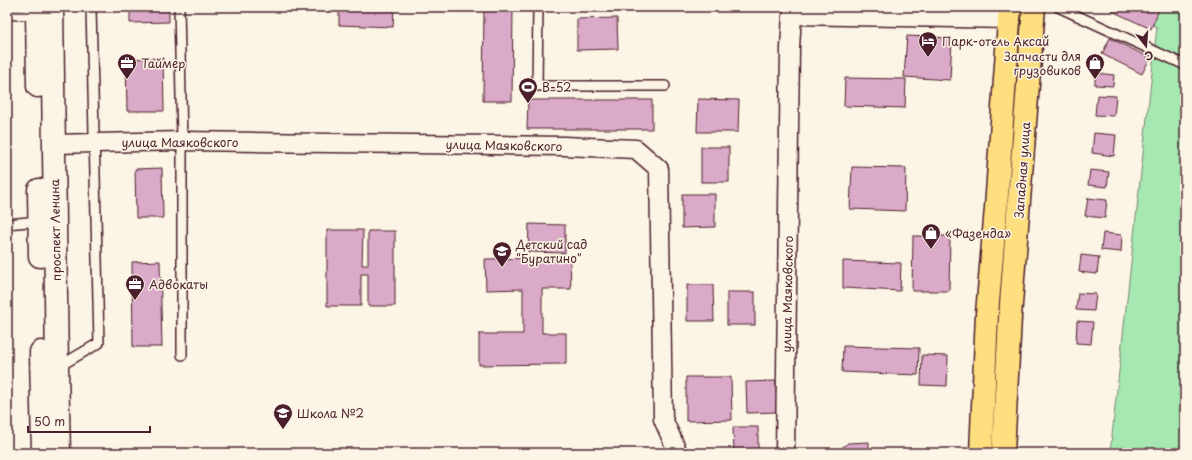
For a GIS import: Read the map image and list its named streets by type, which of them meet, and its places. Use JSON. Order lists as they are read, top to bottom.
{
  "streets": {
    "main road": ["Западная улица", "проспект Ленина"],
    "street": ["улица Маяковского"]
  },
  "crossings": [
    ["улица Маяковского", "Западная улица"],
    ["улица Маяковского", "проспект Ленина"]
  ],
  "places": {
    "hotel": ["Парк-отель Аксай"],
    "office": ["Таймер", "Адвокаты"],
    "shop": ["Запчасти для грузовиков", "«Фазенда»"],
    "sports": ["В-52"],
    "school or university": ["Детский сад \"Буратино\"", "Школа №2"]
  },
  "scale_bar": "50 m",
  "north": "bottom"
}
